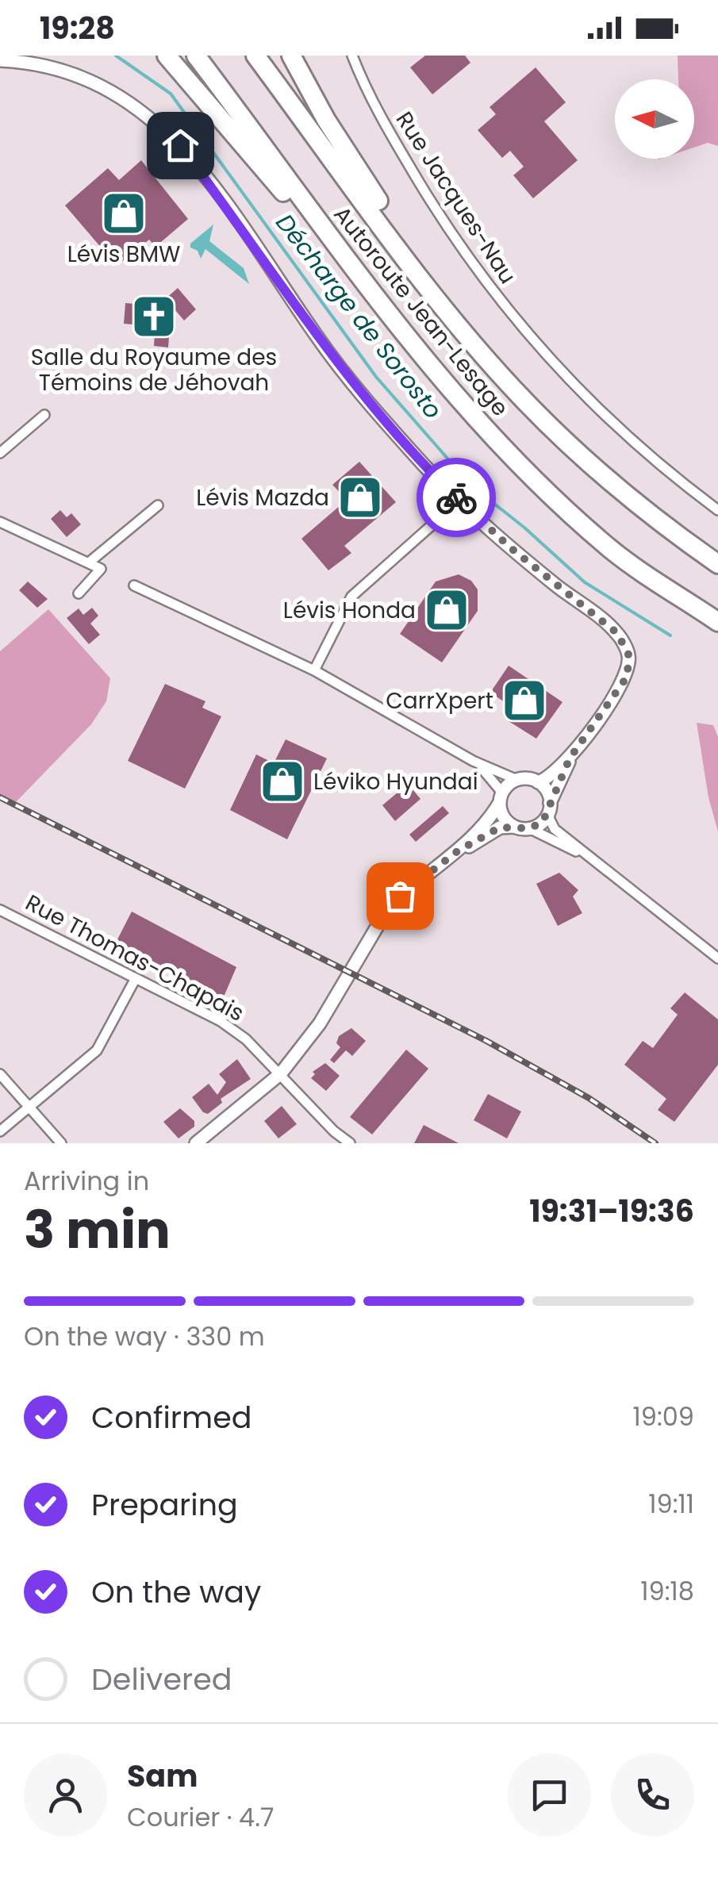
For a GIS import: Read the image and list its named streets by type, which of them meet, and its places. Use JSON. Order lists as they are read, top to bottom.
{
  "streets": {
    "highway": ["Autoroute Jean-Lesage"],
    "street": ["Rue Jacques-Nau", "Rue Thomas-Chapais"]
  },
  "water": ["Décharge de Sorosto"],
  "places": {
    "shop": [
      "Lévis BMW",
      "Lévis Mazda",
      "Lévis Honda",
      "CarrXpert",
      "Léviko Hyundai"
    ],
    "church": ["Salle du Royaume des Témoins de Jéhovah"]
  },
  "north": "left",
  "page": {
    "status": "19:28",
    "heading": ["3 min", "Arriving in", "19:31–19:36"],
    "panel": ["Sam", "Courier · 4.7"],
    "bar": "On the way · 330 m",
    "list": [
      ["Confirmed", "19:09"],
      ["Preparing", "19:11"],
      ["On the way", "19:18"],
      "Delivered"
    ]
  }
}
